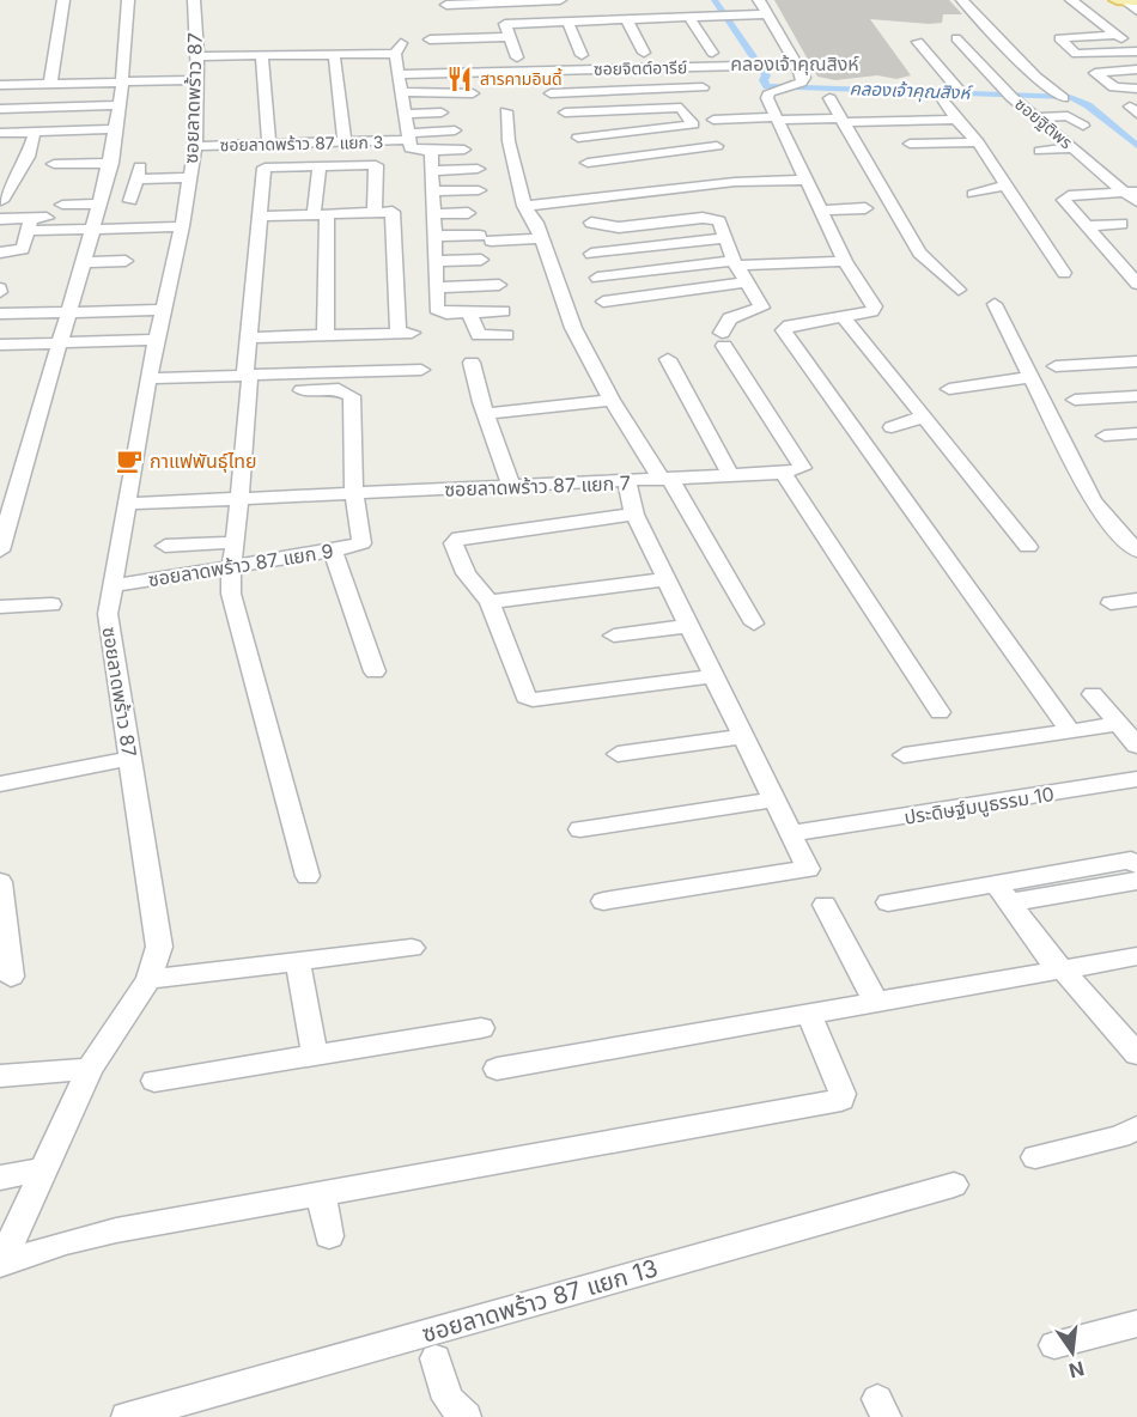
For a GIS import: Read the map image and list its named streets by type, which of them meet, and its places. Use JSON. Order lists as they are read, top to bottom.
{
  "streets": {
    "street": [
      "ซอยจิตต์อารีย์",
      "ซอยลาดพร้าว 87",
      "ซอยฐิติพร",
      "ซอยลาดพร้าว 87 แยก 3",
      "ซอยลาดพร้าว 87 แยก 7",
      "ซอยลาดพร้าว 87 แยก 9",
      "ประดิษฐ์มนูธรรม 10",
      "ซอยลาดพร้าว 87 แยก 13"
    ]
  },
  "crossings": [
    ["ซอยลาดพร้าว 87", "ซอยลาดพร้าว 87 แยก 3"],
    ["ซอยลาดพร้าว 87", "ซอยลาดพร้าว 87 แยก 7"],
    ["ซอยลาดพร้าว 87", "ซอยลาดพร้าว 87 แยก 9"],
    ["ซอยลาดพร้าว 87 แยก 7", "ซอยลาดพร้าว 87 แยก 9"]
  ],
  "districts": ["คลองเจ้าคุณสิงห์"],
  "water": ["คลองเจ้าคุณสิงห์"],
  "places": {
    "restaurant": ["สารคามอินดี้"],
    "cafe": ["กาแฟพันธ์ุไทย"]
  },
  "north": "bottom"
}
